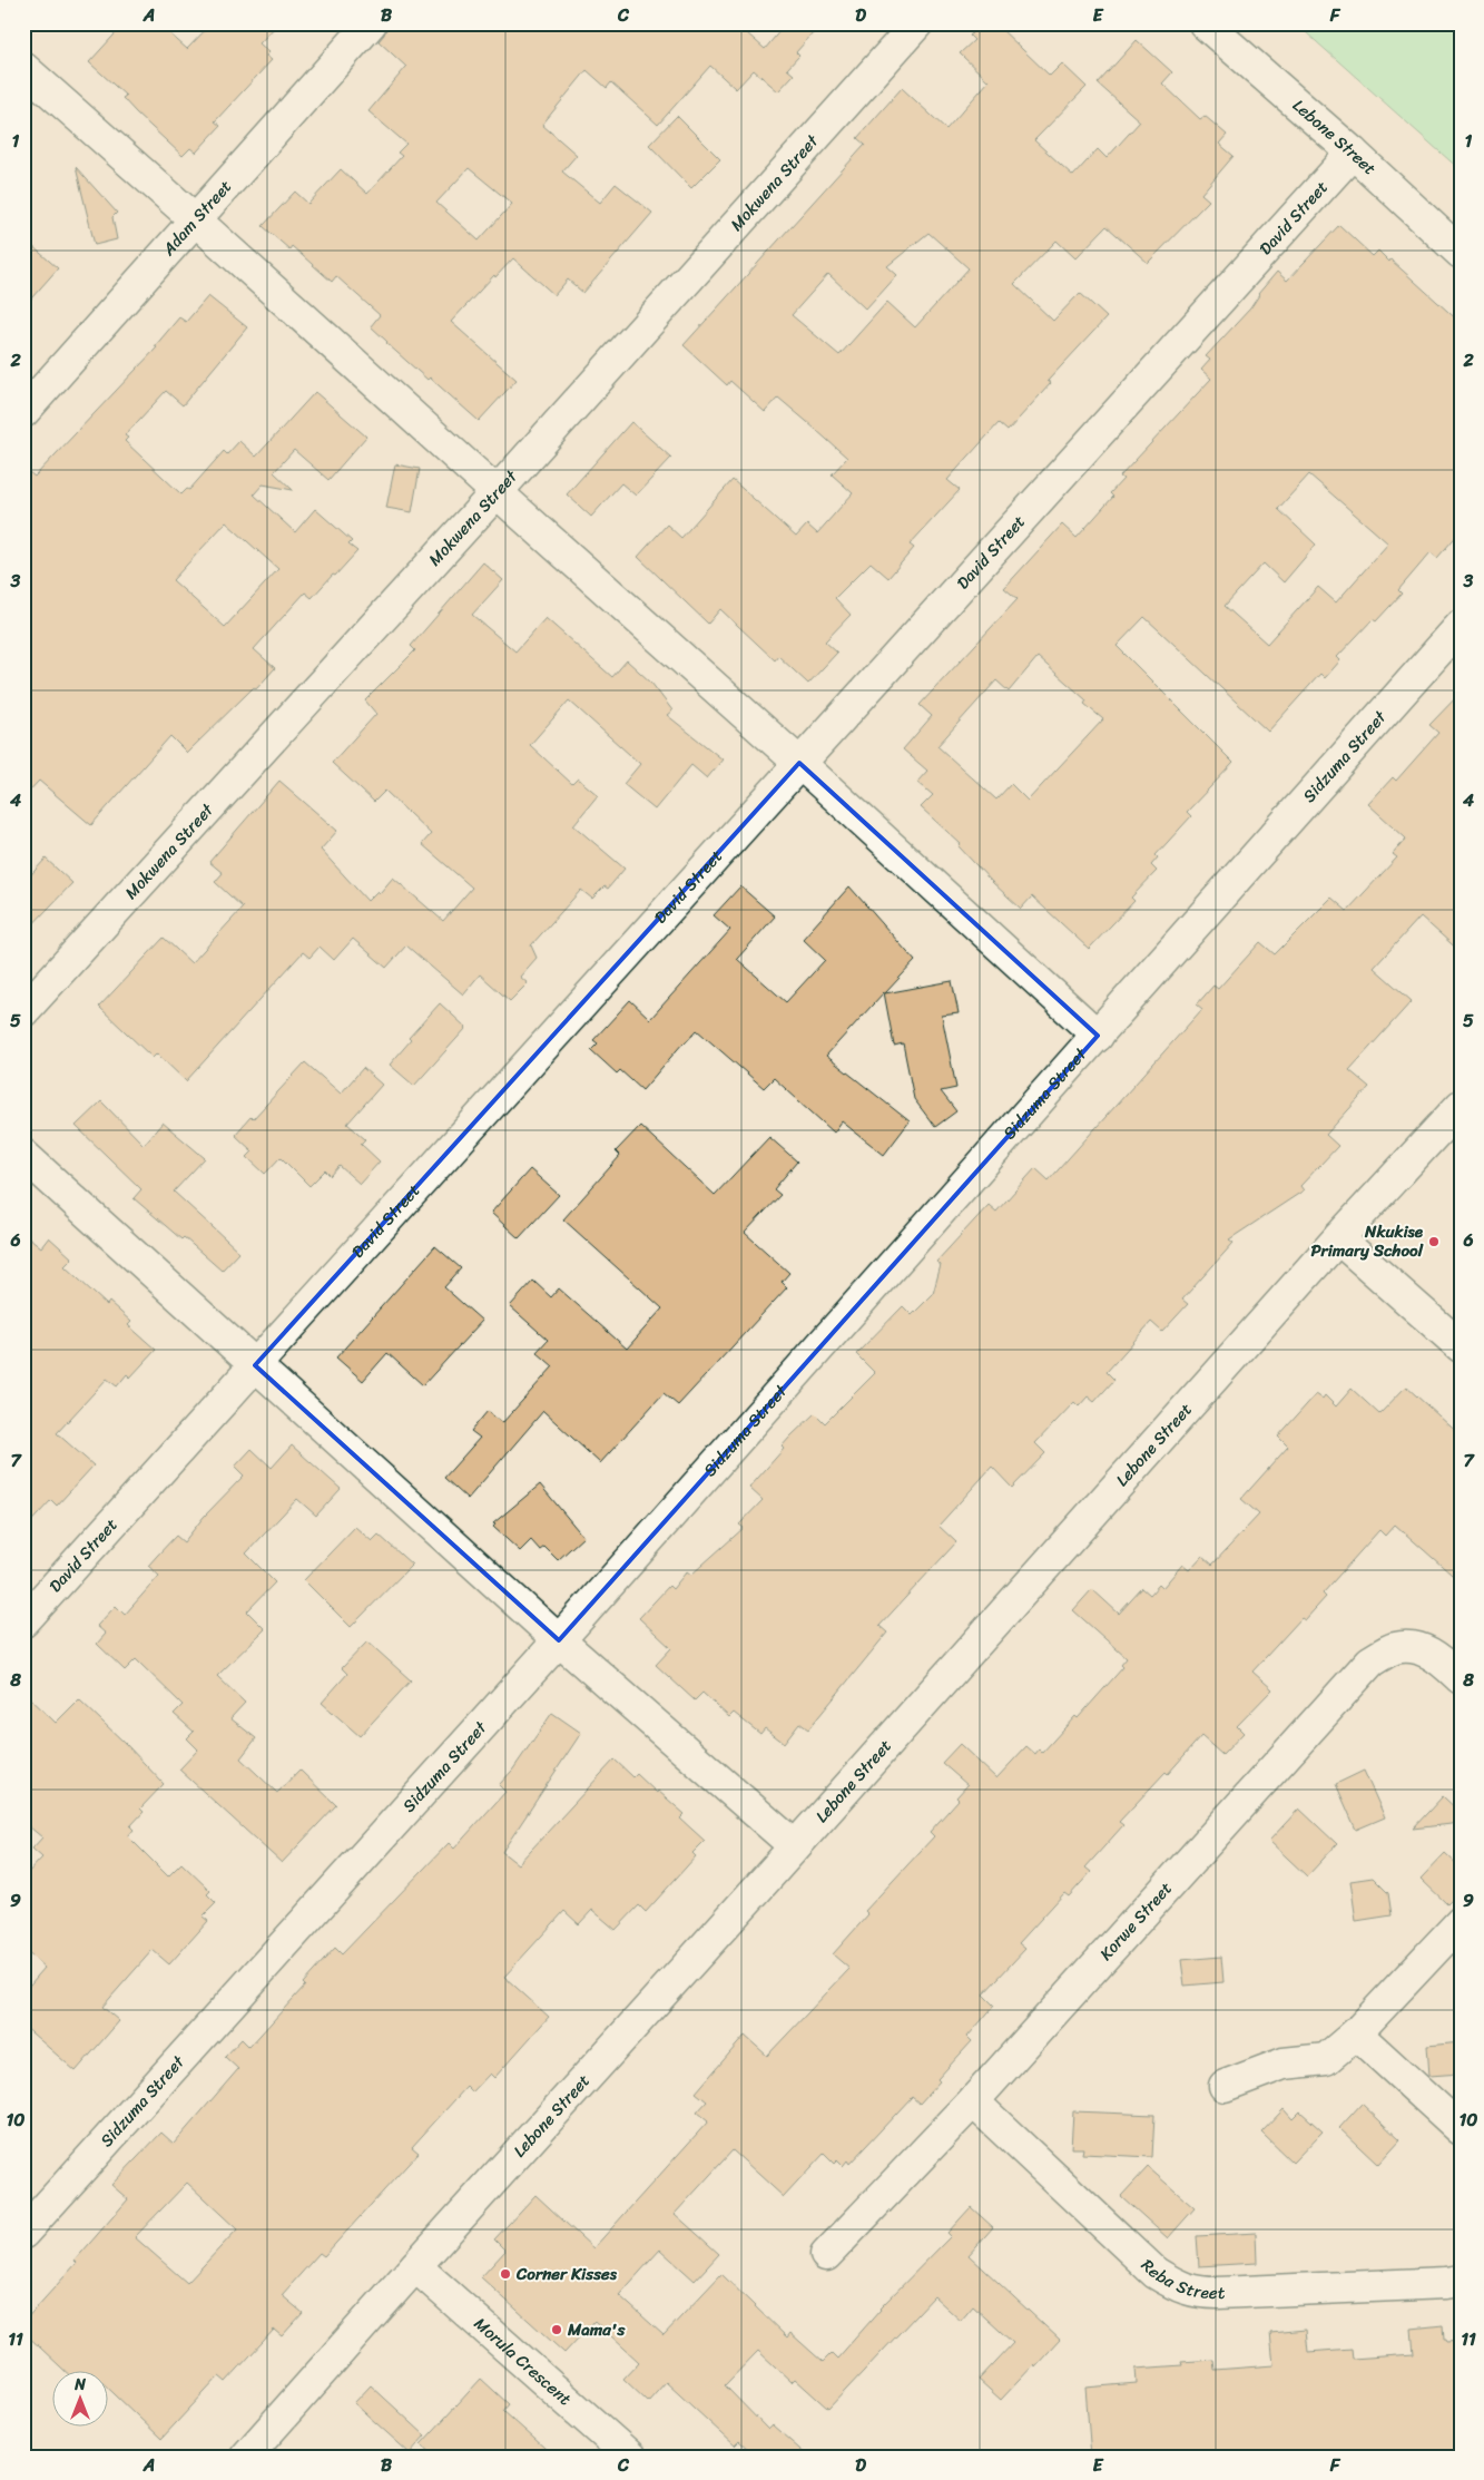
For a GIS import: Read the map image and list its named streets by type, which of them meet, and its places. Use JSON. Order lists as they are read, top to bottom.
{
  "streets": {
    "street": [
      "Lebone Street",
      "Mokwena Street",
      "Adam Street",
      "David Street",
      "Sidzuma Street",
      "Korwe Street",
      "Reba Street",
      "Morula Crescent"
    ]
  },
  "crossings": [
    ["Lebone Street", "David Street"],
    ["Lebone Street", "Morula Crescent"],
    ["Korwe Street", "Reba Street"]
  ],
  "places": ["Nkukise Primary School", "Corner Kisses", "Mama's"],
  "north": "top",
  "grid": {
    "columns": [
      "A",
      "B",
      "C",
      "D",
      "E",
      "F"
    ],
    "rows": [
      "1",
      "2",
      "3",
      "4",
      "5",
      "6",
      "7",
      "8",
      "9",
      "10",
      "11"
    ]
  }
}
